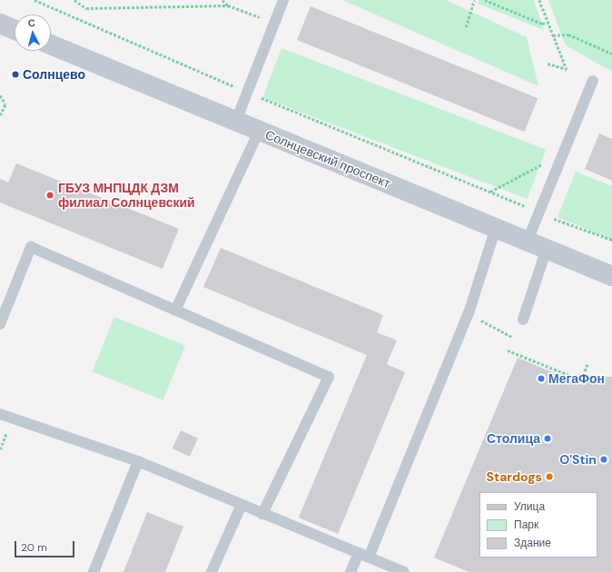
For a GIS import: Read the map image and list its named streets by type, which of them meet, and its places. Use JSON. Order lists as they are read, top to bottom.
{
  "streets": {
    "street": ["Солнцевский проспект"]
  },
  "places": [
    "Солнцево",
    "ГБУЗ МНПЦДК ДЗМ филиал Солнцевский",
    "МегаФон",
    "Столица",
    "O'Stin",
    "Stardogs"
  ],
  "legend": ["Улица", "Парк", "Здание"],
  "scale_bar": "20 m",
  "north": "top"
}
